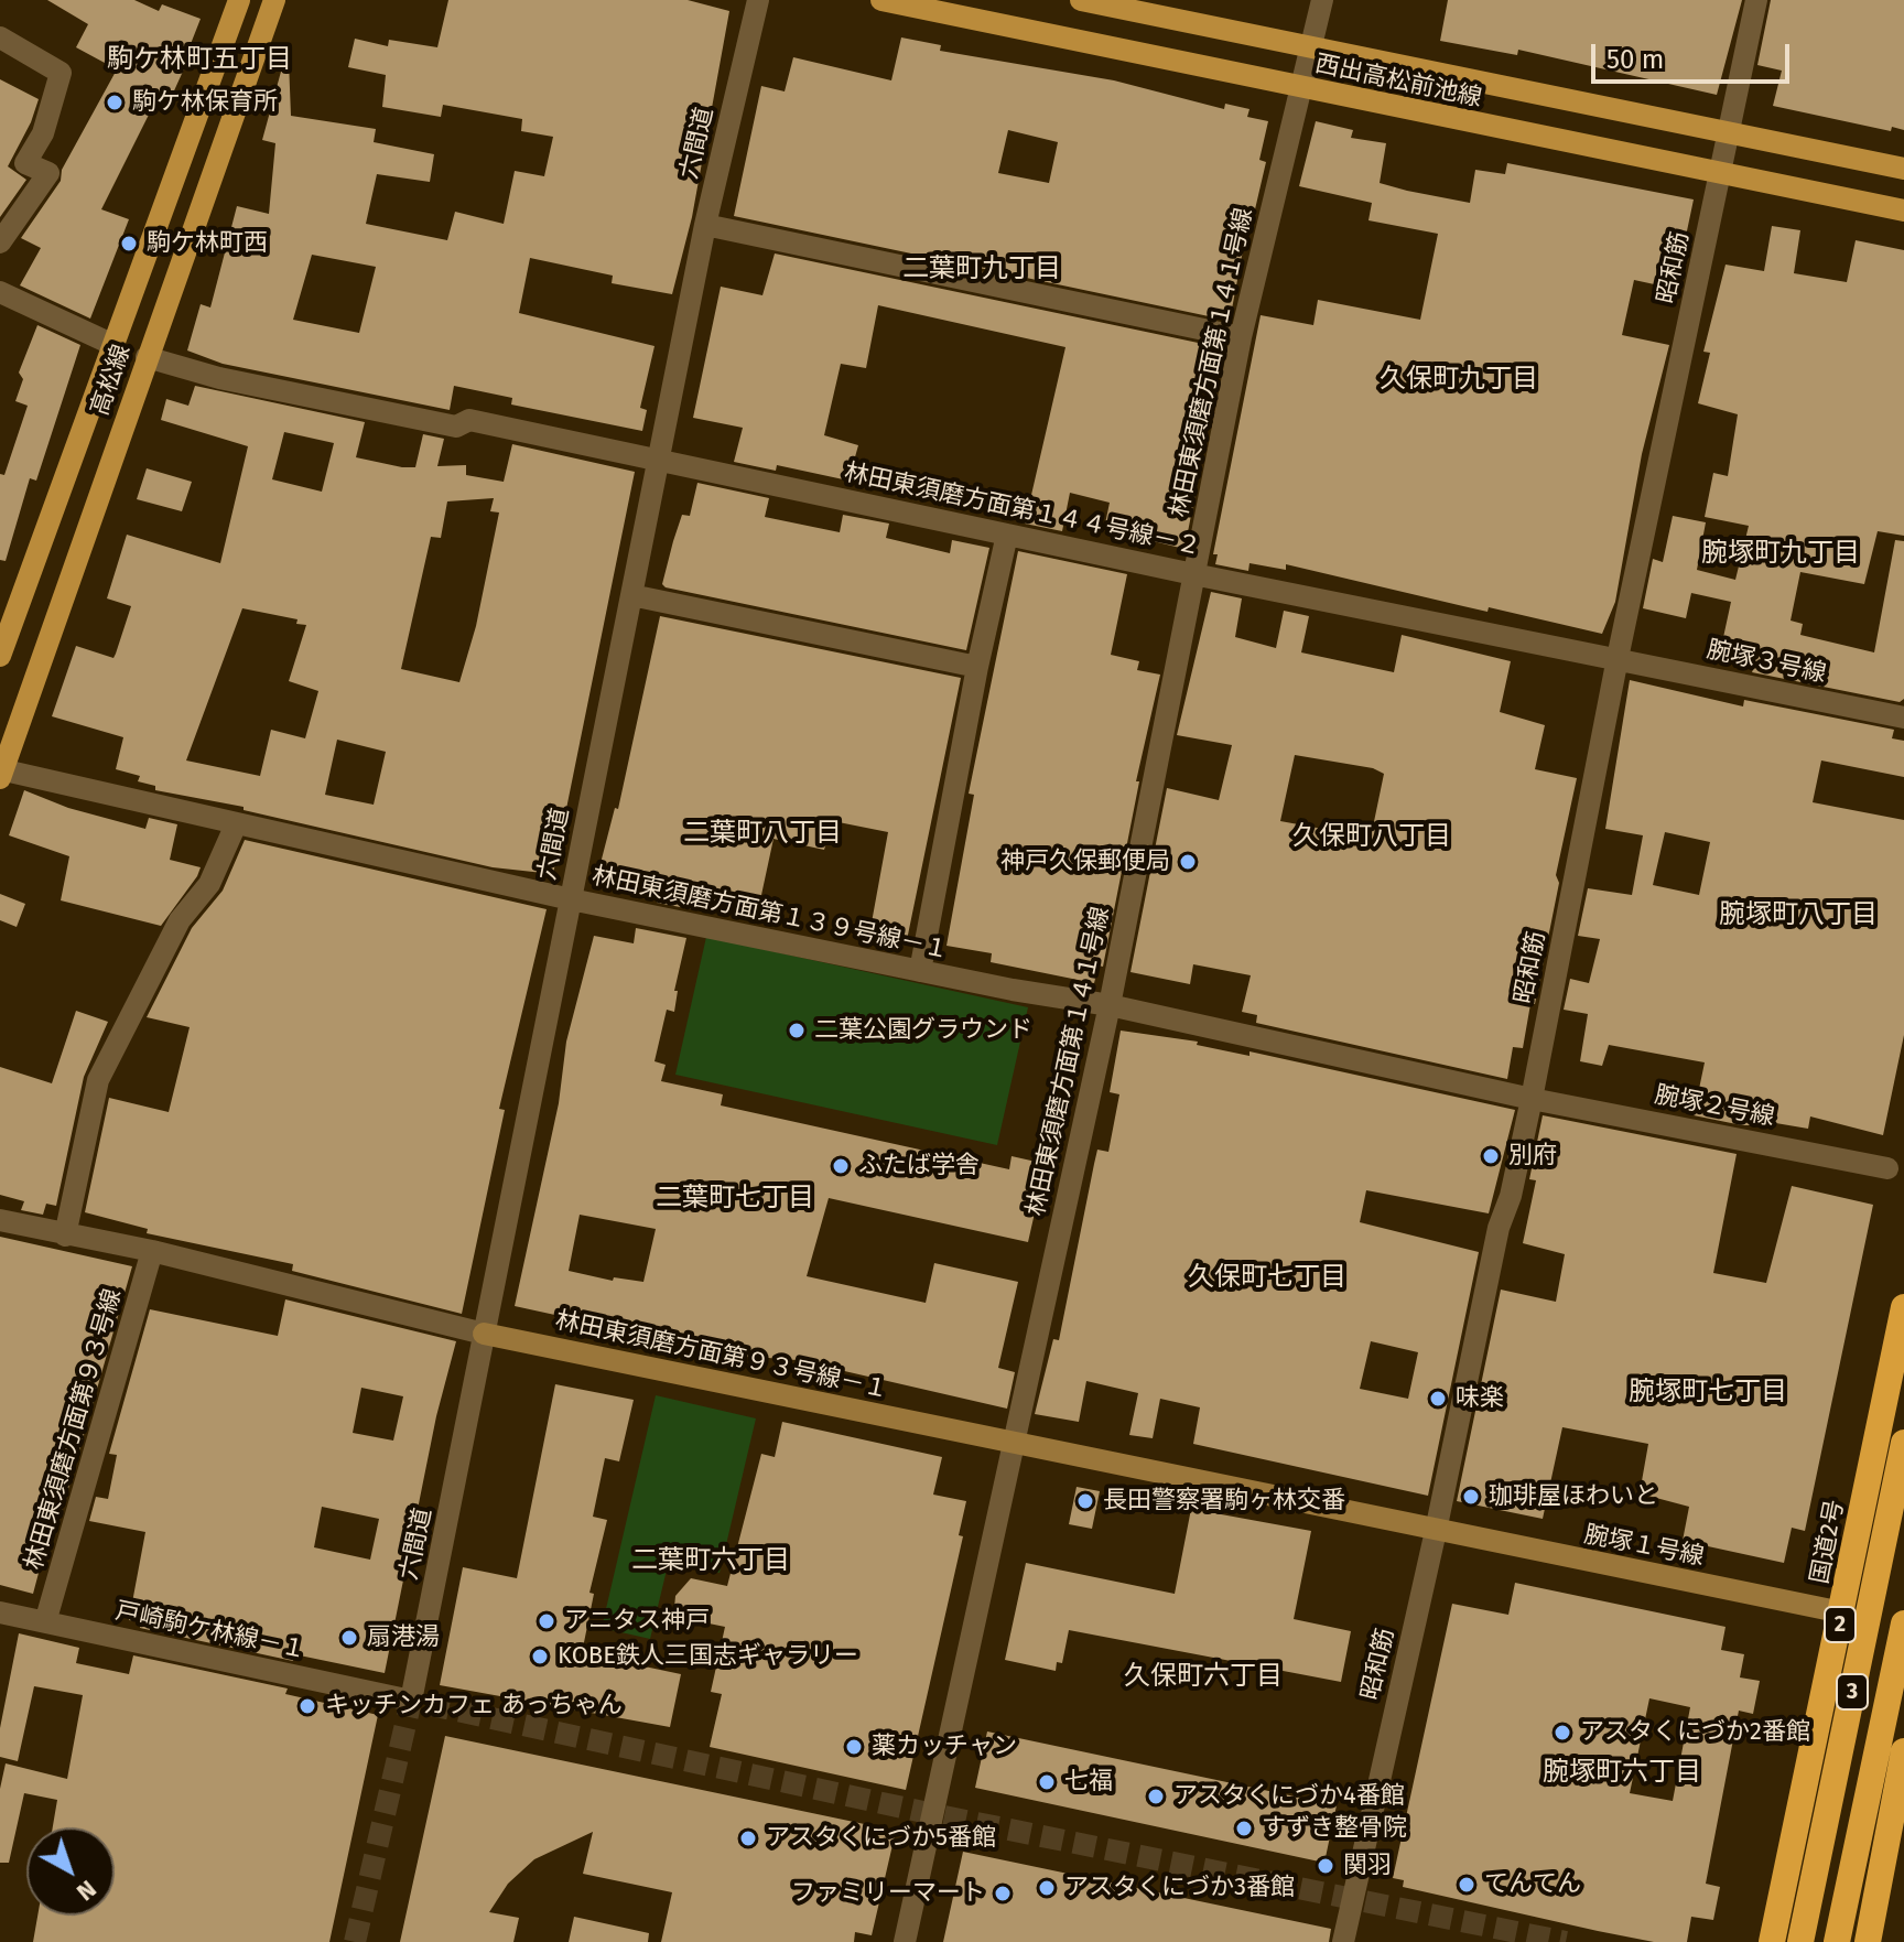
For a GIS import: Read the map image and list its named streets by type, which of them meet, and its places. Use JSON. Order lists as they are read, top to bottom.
{
  "streets": {
    "highway": ["国道2号", "2", "3"],
    "main road": ["西出高松前池線", "高松線"],
    "street": [
      "六間道",
      "昭和筋",
      "林田東須磨方面第１４１号線",
      "林田東須磨方面第１４４号線－２",
      "腕塚３号線",
      "林田東須磨方面第１３９号線－１",
      "腕塚２号線",
      "林田東須磨方面第９３号線－１",
      "林田東須磨方面第９３号線",
      "腕塚１号線",
      "戸崎駒ケ林線－１"
    ]
  },
  "crossings": [
    ["西出高松前池線", "昭和筋"],
    ["西出高松前池線", "林田東須磨方面第１４１号線"],
    ["六間道", "林田東須磨方面第１４４号線－２"],
    ["六間道", "林田東須磨方面第１３９号線－１"],
    ["六間道", "林田東須磨方面第９３号線－１"],
    ["六間道", "戸崎駒ケ林線－１"],
    ["昭和筋", "林田東須磨方面第１４４号線－２"],
    ["昭和筋", "腕塚３号線"],
    ["昭和筋", "林田東須磨方面第１３９号線－１"],
    ["昭和筋", "腕塚２号線"],
    ["昭和筋", "林田東須磨方面第９３号線－１"],
    ["昭和筋", "腕塚１号線"],
    ["林田東須磨方面第１４１号線", "林田東須磨方面第１４４号線－２"],
    ["林田東須磨方面第１４１号線", "林田東須磨方面第１３９号線－１"],
    ["林田東須磨方面第１４１号線", "林田東須磨方面第９３号線－１"],
    ["高松線", "林田東須磨方面第１４４号線－２"],
    ["高松線", "林田東須磨方面第１３９号線－１"],
    ["林田東須磨方面第１４４号線－２", "腕塚３号線"],
    ["林田東須磨方面第１３９号線－１", "腕塚２号線"],
    ["林田東須磨方面第９３号線－１", "林田東須磨方面第９３号線"],
    ["林田東須磨方面第９３号線－１", "腕塚１号線"],
    ["林田東須磨方面第９３号線", "戸崎駒ケ林線－１"],
    ["国道2号", "腕塚１号線"]
  ],
  "districts": [
    "駒ケ林町五丁目",
    "二葉町九丁目",
    "久保町九丁目",
    "腕塚町九丁目",
    "二葉町八丁目",
    "久保町八丁目",
    "腕塚町八丁目",
    "二葉町七丁目",
    "久保町七丁目",
    "腕塚町七丁目",
    "二葉町六丁目",
    "久保町六丁目",
    "腕塚町六丁目"
  ],
  "places": [
    "駒ケ林保育所",
    "駒ケ林町西",
    "神戸久保郵便局",
    "二葉公園グラウンド",
    "別府",
    "ふたば学舎",
    "味楽",
    "珈琲屋ほわいと",
    "長田警察署駒ヶ林交番",
    "アニタス神戸",
    "扇港湯",
    "KOBE鉄人三国志ギャラリー",
    "キッチンカフェ あっちゃん",
    "アスタくにづか2番館",
    "薬カッチャン",
    "七福",
    "アスタくにづか4番館",
    "すずき整骨院",
    "アスタくにづか5番館",
    "関羽",
    "てんてん",
    "アスタくにづか3番館",
    "ファミリーマート"
  ],
  "scale_bar": "50 m",
  "north": "bottom right"
}
